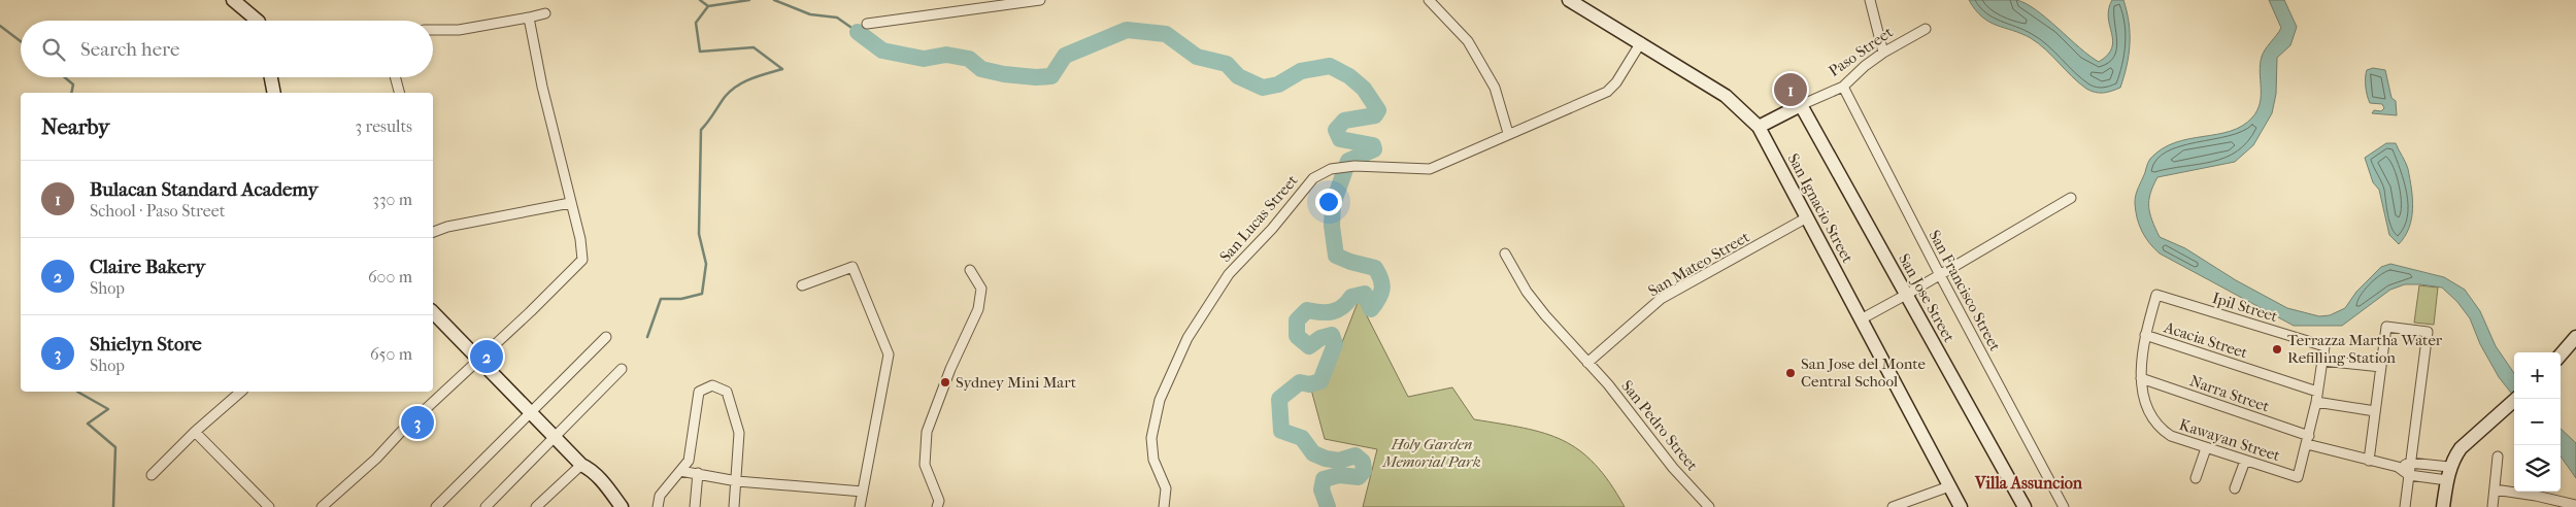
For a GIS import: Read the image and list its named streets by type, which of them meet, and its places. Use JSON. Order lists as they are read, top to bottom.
{
  "streets": {
    "main road": ["Paso Street", "San Ignacio Street", "San Jose Street"],
    "street": [
      "San Lucas Street",
      "San Mateo Street",
      "San Francisco Street",
      "Ipil Street",
      "Acacia Street",
      "Narra Street",
      "San Pedro Street",
      "Kawayan Street"
    ]
  },
  "crossings": [
    ["Paso Street", "San Ignacio Street"],
    ["Paso Street", "San Francisco Street"],
    ["Paso Street", "San Jose Street"],
    ["San Ignacio Street", "San Lucas Street"],
    ["San Ignacio Street", "San Mateo Street"],
    ["San Mateo Street", "San Pedro Street"],
    ["Ipil Street", "Acacia Street"],
    ["Narra Street", "Kawayan Street"]
  ],
  "districts": ["Villa Assuncion"],
  "parks": ["Holy Garden Memorial Park"],
  "places": ["Terrazza Martha Water Refilling Station", "San Jose del Monte Central School", "Sydney Mini Mart"],
  "page": {
    "search": "Search here",
    "pins": ["1", "2", "3"],
    "heading": ["Nearby", "3 results"],
    "list": [
      {
        "mark": "1",
        "name": "Bulacan Standard Academy",
        "note": "School · Paso Street",
        "value": "330 m"
      },
      {
        "mark": "2",
        "name": "Claire Bakery",
        "note": "Shop",
        "value": "600 m"
      },
      {
        "mark": "3",
        "name": "Shielyn Store",
        "note": "Shop",
        "value": "650 m"
      }
    ],
    "map_buttons": ["+", "−"]
  }
}
